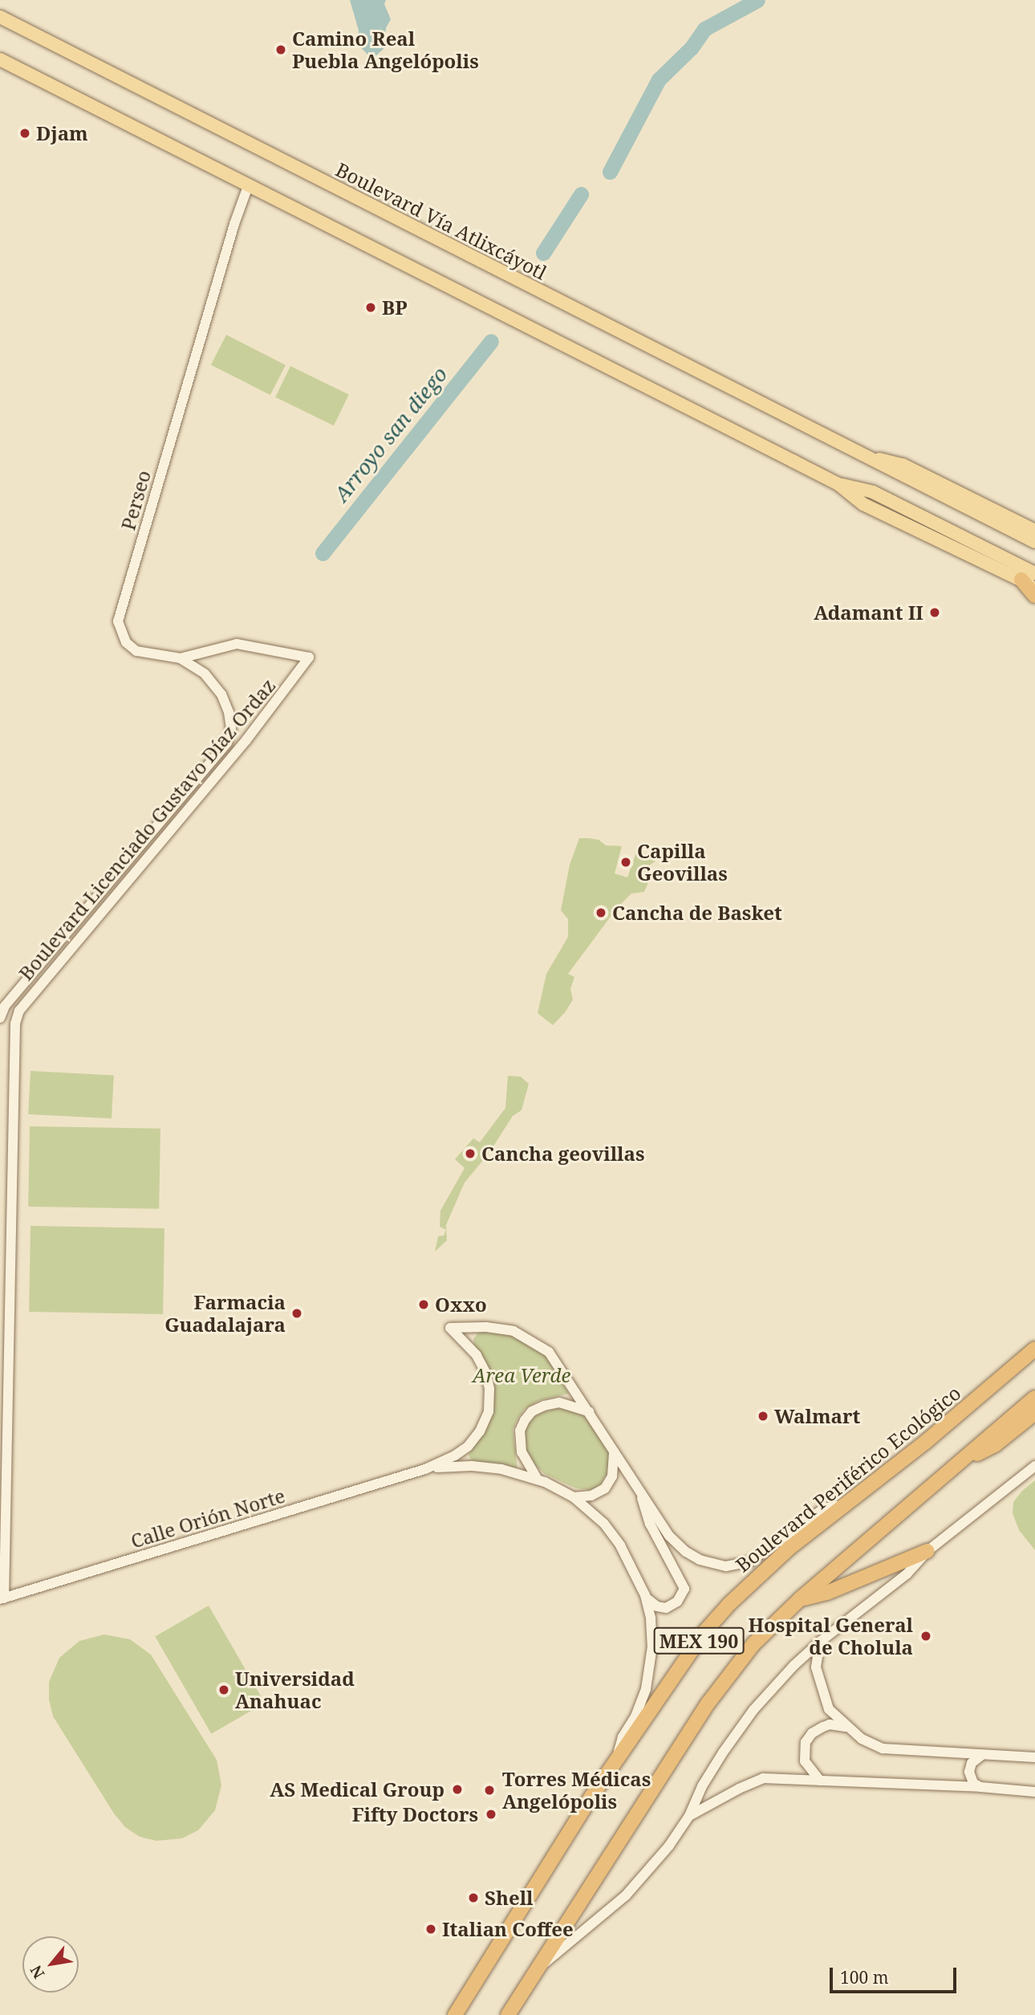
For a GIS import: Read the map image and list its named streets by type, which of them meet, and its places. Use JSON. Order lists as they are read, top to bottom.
{
  "streets": {
    "highway": ["Boulevard Periférico Ecológico", "MEX 190"],
    "main road": ["Boulevard Vía Atlixcáyotl"],
    "street": ["Perseo", "Boulevard Licenciado Gustavo Díaz Ordaz", "Calle Orión Norte"]
  },
  "crossings": [
    ["Perseo", "Boulevard Licenciado Gustavo Díaz Ordaz"],
    ["Boulevard Licenciado Gustavo Díaz Ordaz", "Calle Orión Norte"]
  ],
  "water": ["Arroyo san diego"],
  "parks": ["Area Verde"],
  "places": [
    "Camino Real Puebla Angelópolis",
    "Djam",
    "BP",
    "Adamant II",
    "Capilla Geovillas",
    "Cancha de Basket",
    "Cancha geovillas",
    "Oxxo",
    "Farmacia Guadalajara",
    "Walmart",
    "Hospital General de Cholula",
    "Universidad Anahuac",
    "AS Medical Group",
    "Torres Médicas Angelópolis",
    "Fifty Doctors",
    "Shell",
    "Italian Coffee"
  ],
  "scale_bar": "100 m",
  "north": "bottom left"
}
